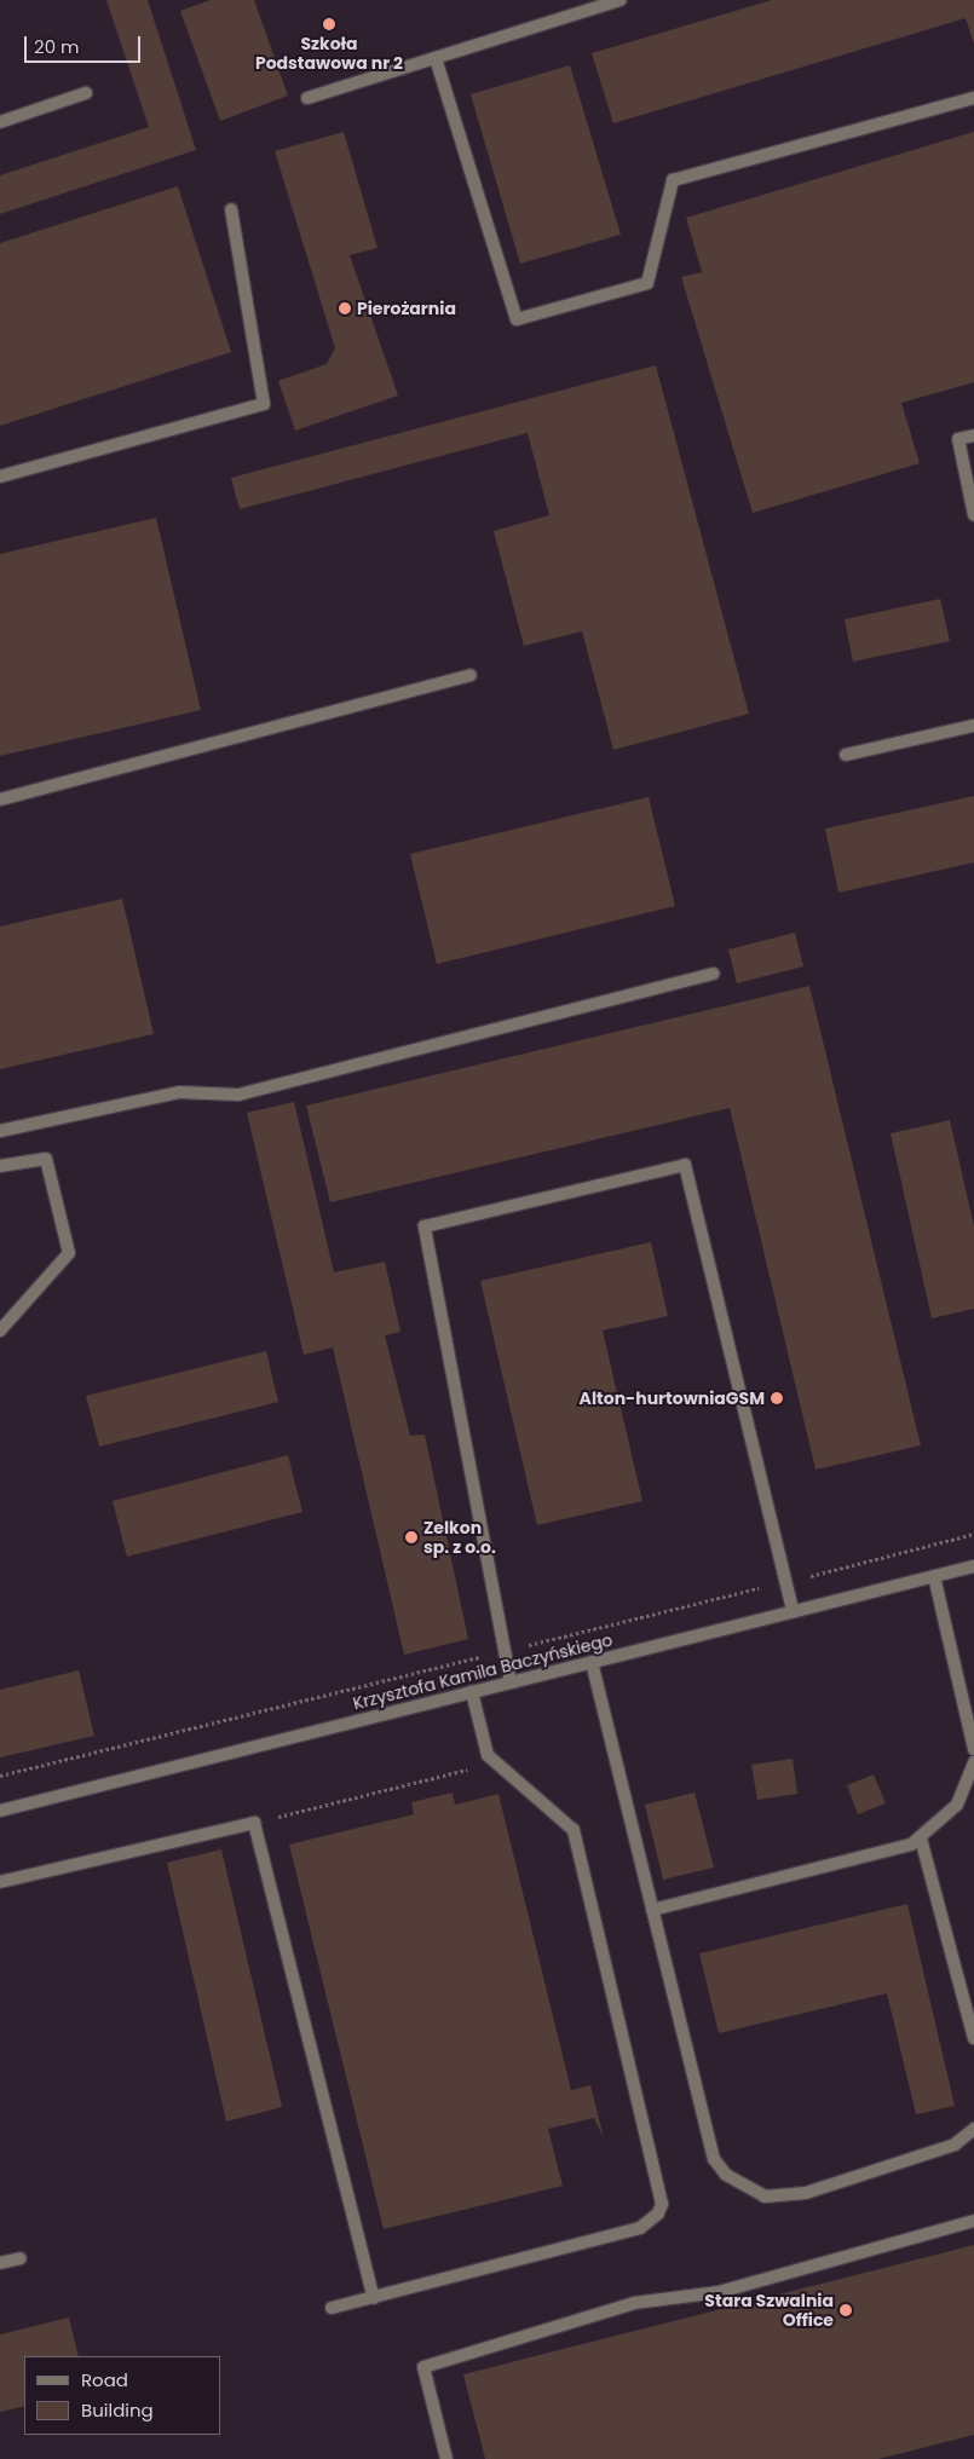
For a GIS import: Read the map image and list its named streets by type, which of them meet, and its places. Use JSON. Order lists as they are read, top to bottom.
{
  "streets": {
    "street": ["Krzysztofa Kamila Baczyńskiego"]
  },
  "places": [
    "Szkoła Podstawowa nr 2",
    "Pierożarnia",
    "Alton-hurtowniaGSM",
    "Zelkon sp. z o.o.",
    "Stara Szwalnia Office"
  ],
  "legend": ["Road", "Building"],
  "scale_bar": "20 m"
}
